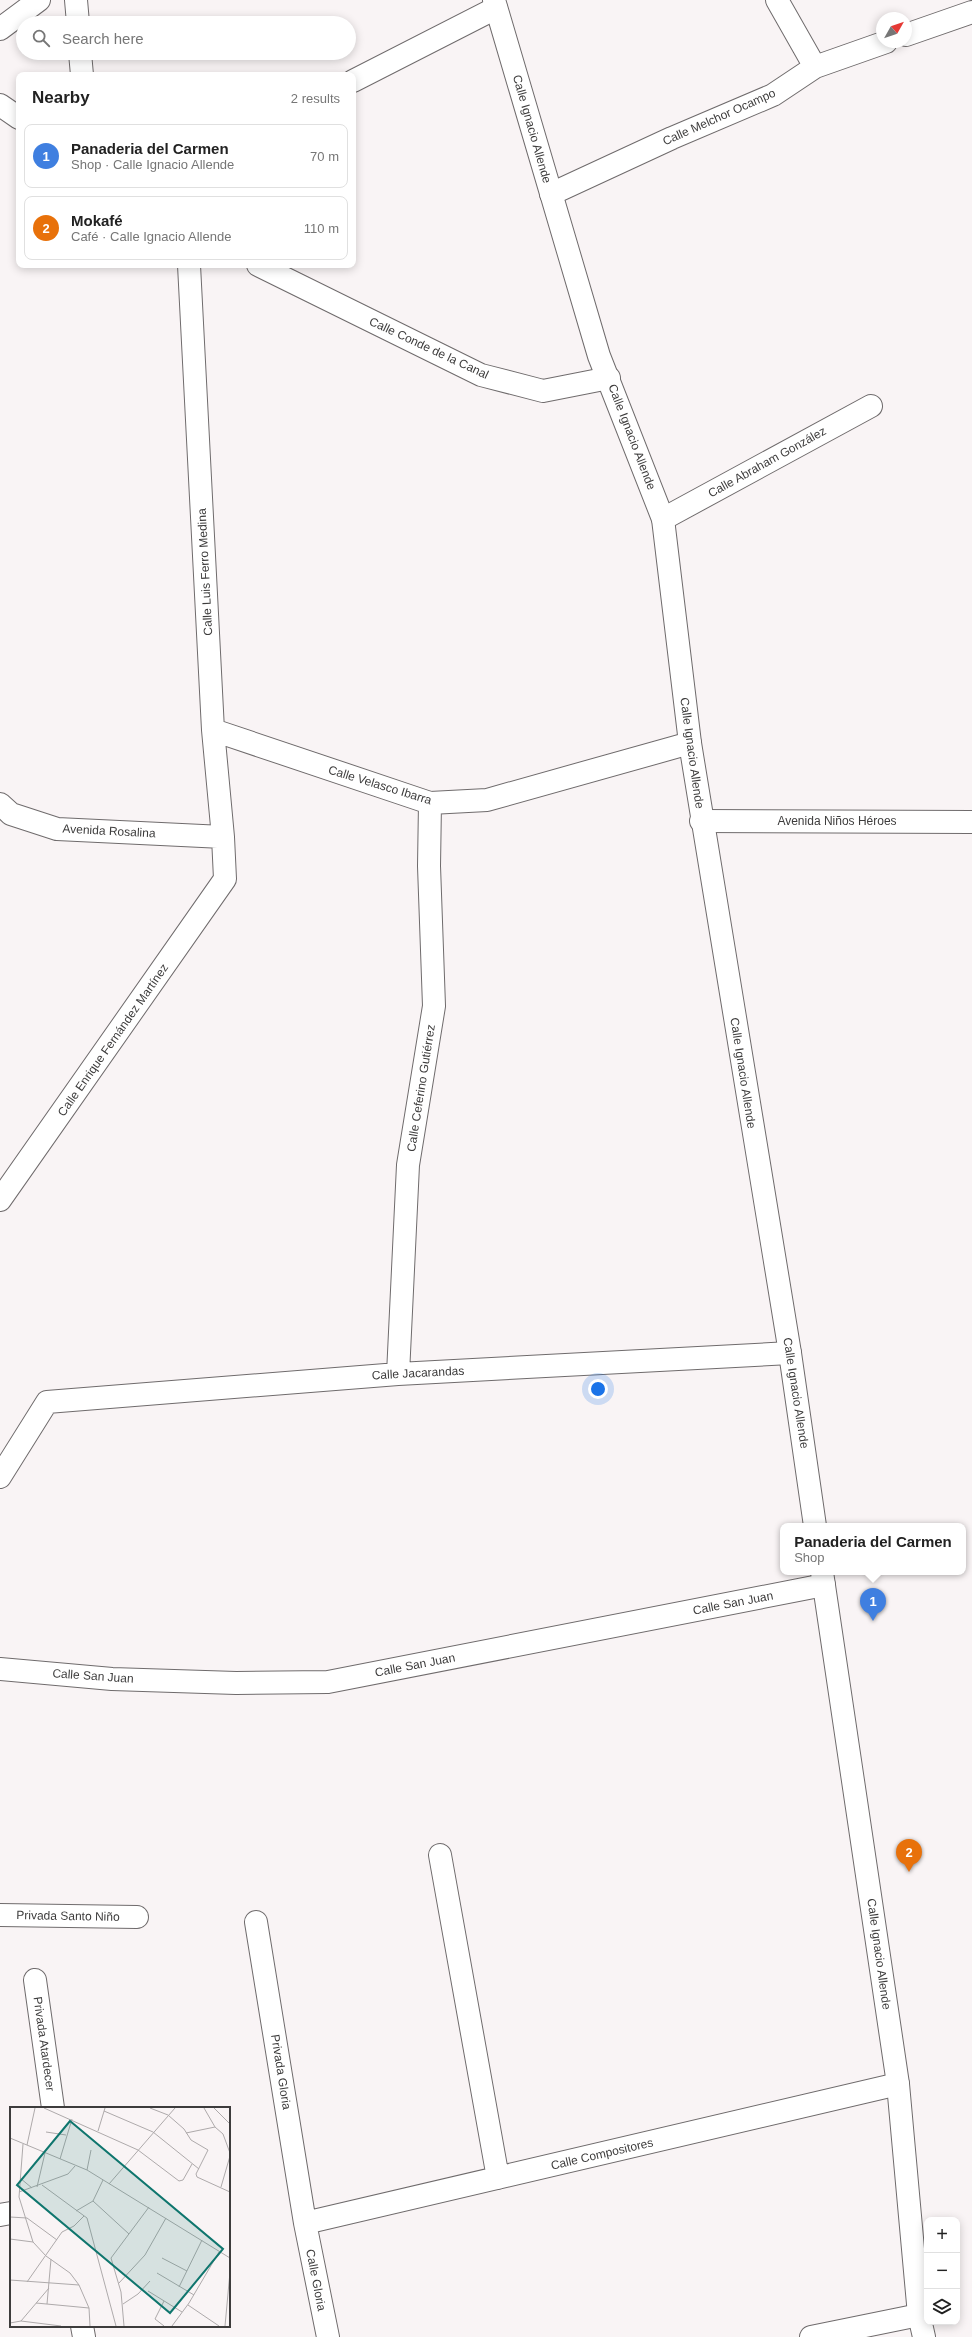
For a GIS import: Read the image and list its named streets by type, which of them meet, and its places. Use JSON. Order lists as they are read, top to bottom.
{
  "streets": {
    "street": [
      "Calle Melchor Ocampo",
      "Calle Ignacio Allende",
      "Calle Conde de la Canal",
      "Calle Abraham González",
      "Calle Luis Ferro Medina",
      "Calle Velasco Ibarra",
      "Avenida Niños Héroes",
      "Avenida Rosalina",
      "Calle Enrique Fernández Martínez",
      "Calle Ceferino Gutiérrez",
      "Calle Jacarandas",
      "Calle San Juan",
      "Privada Santo Niño",
      "Privada Atardecer",
      "Privada Gloria",
      "Calle Compositores",
      "Calle Gloria"
    ]
  },
  "crossings": [
    ["Calle Melchor Ocampo", "Calle Ignacio Allende"],
    ["Calle Ignacio Allende", "Calle Conde de la Canal"],
    ["Calle Ignacio Allende", "Calle Abraham González"],
    ["Calle Ignacio Allende", "Calle Velasco Ibarra"],
    ["Calle Ignacio Allende", "Avenida Niños Héroes"],
    ["Calle Ignacio Allende", "Calle Jacarandas"],
    ["Calle Ignacio Allende", "Calle San Juan"],
    ["Calle Ignacio Allende", "Calle Compositores"],
    ["Calle Luis Ferro Medina", "Calle Velasco Ibarra"],
    ["Calle Luis Ferro Medina", "Avenida Rosalina"],
    ["Calle Luis Ferro Medina", "Calle Enrique Fernández Martínez"],
    ["Calle Velasco Ibarra", "Calle Ceferino Gutiérrez"],
    ["Calle Ceferino Gutiérrez", "Calle Jacarandas"],
    ["Privada Gloria", "Calle Compositores"],
    ["Privada Gloria", "Calle Gloria"],
    ["Calle Compositores", "Calle Gloria"]
  ],
  "north": "top right",
  "page": {
    "search": "Search here",
    "heading": ["Nearby", "2 results"],
    "list": [
      {
        "mark": "1",
        "name": "Panaderia del Carmen",
        "note": "Shop · Calle Ignacio Allende",
        "value": "70 m"
      },
      {
        "mark": "2",
        "name": "Mokafé",
        "note": "Café · Calle Ignacio Allende",
        "value": "110 m"
      }
    ],
    "popup": ["Panaderia del Carmen", "Shop"],
    "pins": ["1", "2"],
    "map_buttons": ["+", "−"]
  }
}
